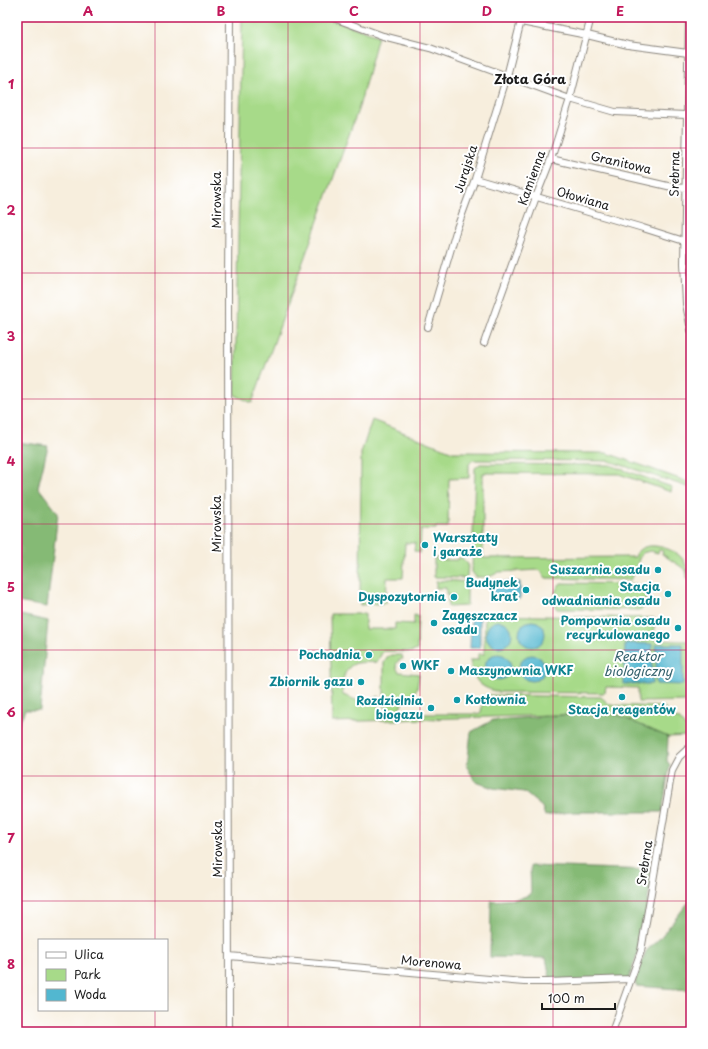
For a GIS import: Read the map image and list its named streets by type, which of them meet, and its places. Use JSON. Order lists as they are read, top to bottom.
{
  "streets": {
    "street": [
      "Granitowa",
      "Jurajska",
      "Srebrna",
      "Kamienna",
      "Ołowiana",
      "Mirowska",
      "Morenowa"
    ]
  },
  "crossings": [
    ["Granitowa", "Srebrna"],
    ["Granitowa", "Kamienna"],
    ["Jurajska", "Ołowiana"],
    ["Srebrna", "Ołowiana"],
    ["Srebrna", "Morenowa"],
    ["Kamienna", "Ołowiana"],
    ["Mirowska", "Morenowa"]
  ],
  "districts": ["Złota Góra"],
  "water": ["Reaktor biologiczny"],
  "places": [
    "Warsztaty i garaże",
    "Suszarnia osadu",
    "Budynek krat",
    "Stacja odwadniania osadu",
    "Dyspozytornia",
    "Zagęszczacz osadu",
    "Pompownia osadu recyrkulowanego",
    "Pochodnia",
    "WKF",
    "Maszynownia WKF",
    "Zbiornik gazu",
    "Stacja reagentów",
    "Kotłownia",
    "Rozdzielnia biogazu"
  ],
  "legend": ["Ulica", "Park", "Woda"],
  "scale_bar": "100 m",
  "grid": {
    "columns": [
      "A",
      "B",
      "C",
      "D",
      "E"
    ],
    "rows": [
      "1",
      "2",
      "3",
      "4",
      "5",
      "6",
      "7",
      "8"
    ]
  }
}
